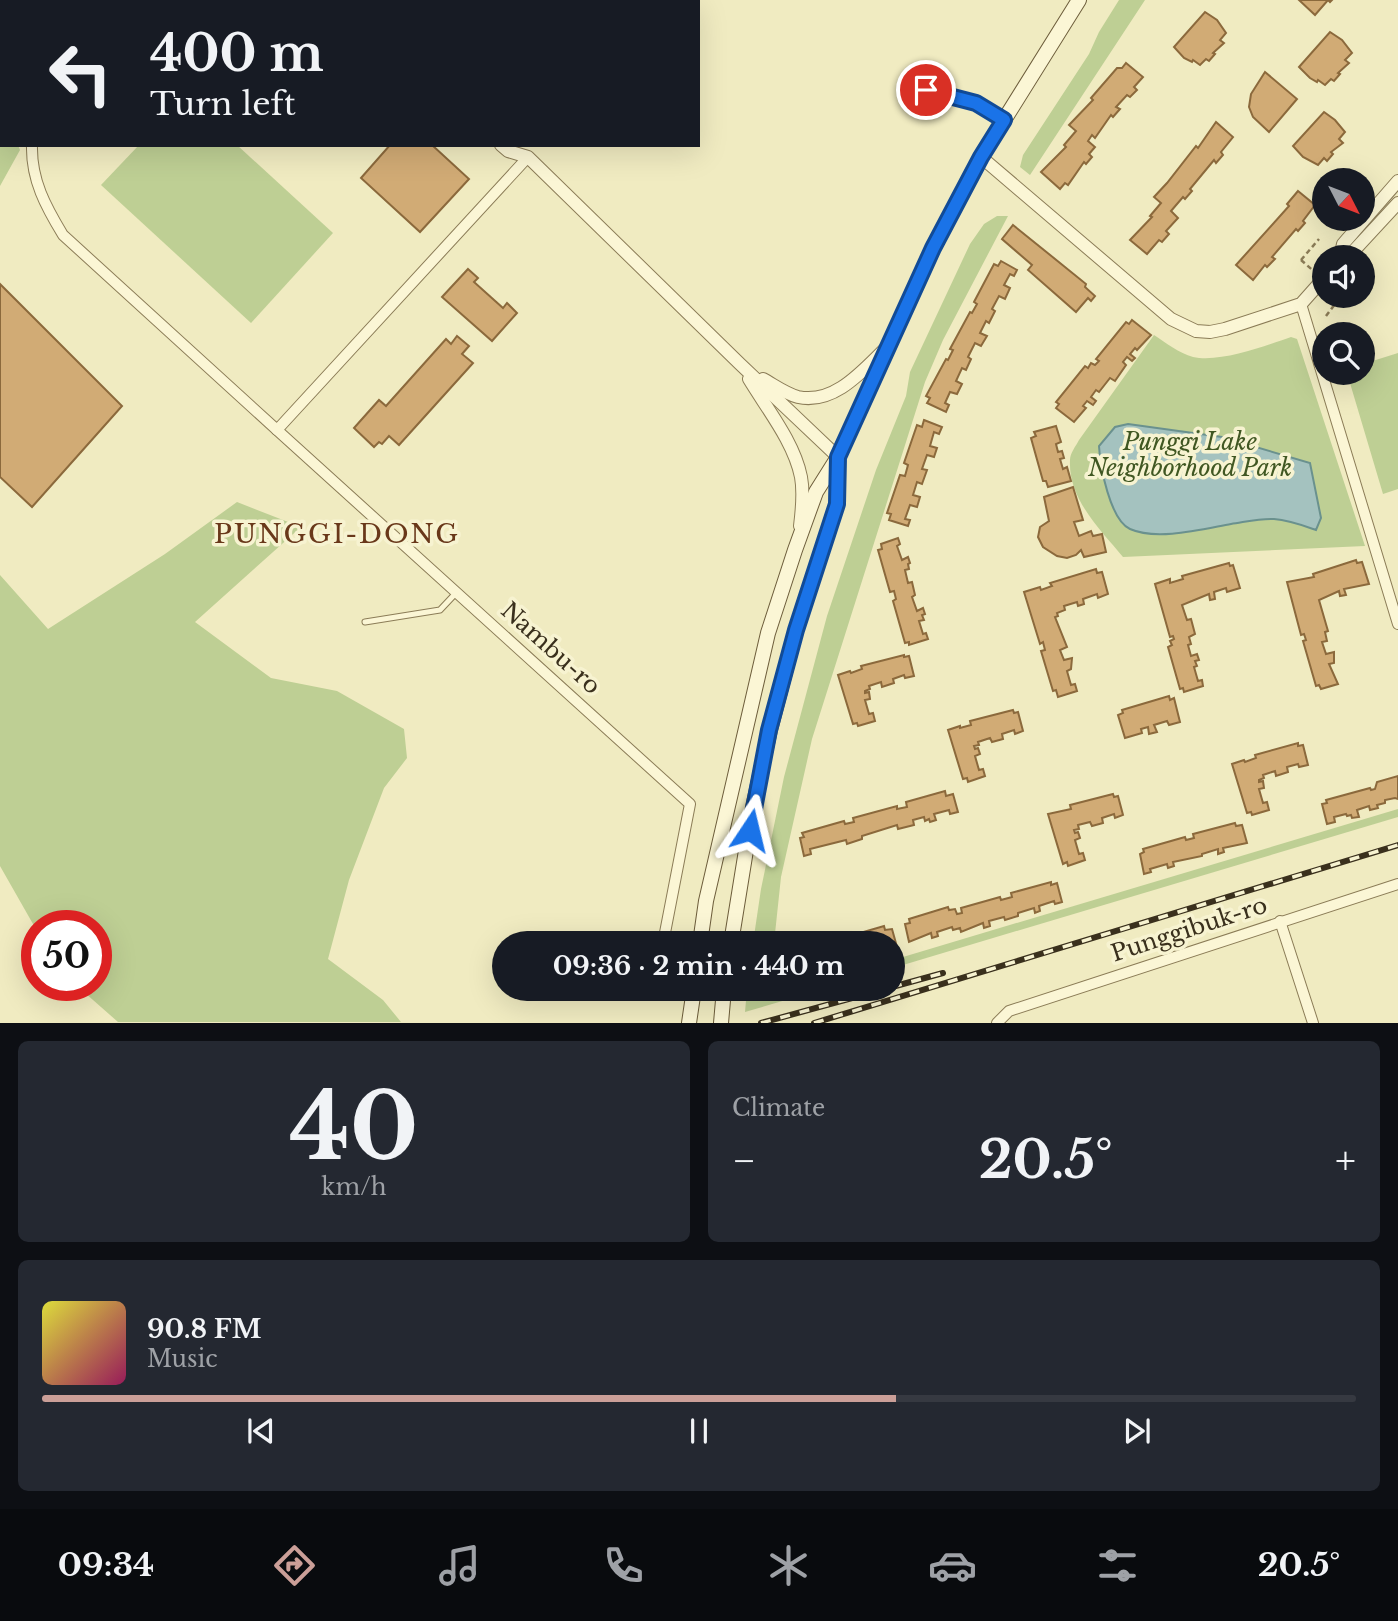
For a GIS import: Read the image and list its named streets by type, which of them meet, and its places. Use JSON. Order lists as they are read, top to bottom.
{
  "streets": {
    "street": ["Nambu-ro", "Punggibuk-ro"]
  },
  "districts": ["PUNGGI-DONG"],
  "parks": ["Punggi Lake Neighborhood Park"],
  "north": "bottom right",
  "page": {
    "turn": ["400 m", "Turn left"],
    "limit": "50",
    "trip": "09:36 · 2 min · 440 m",
    "tile": [
      ["40", "km/h"],
      "Climate"
    ],
    "heat": ["−", "20.5°", "+"],
    "song": ["90.8 FM", "Music"],
    "tabs": ["09:34", "20.5°"]
  }
}
